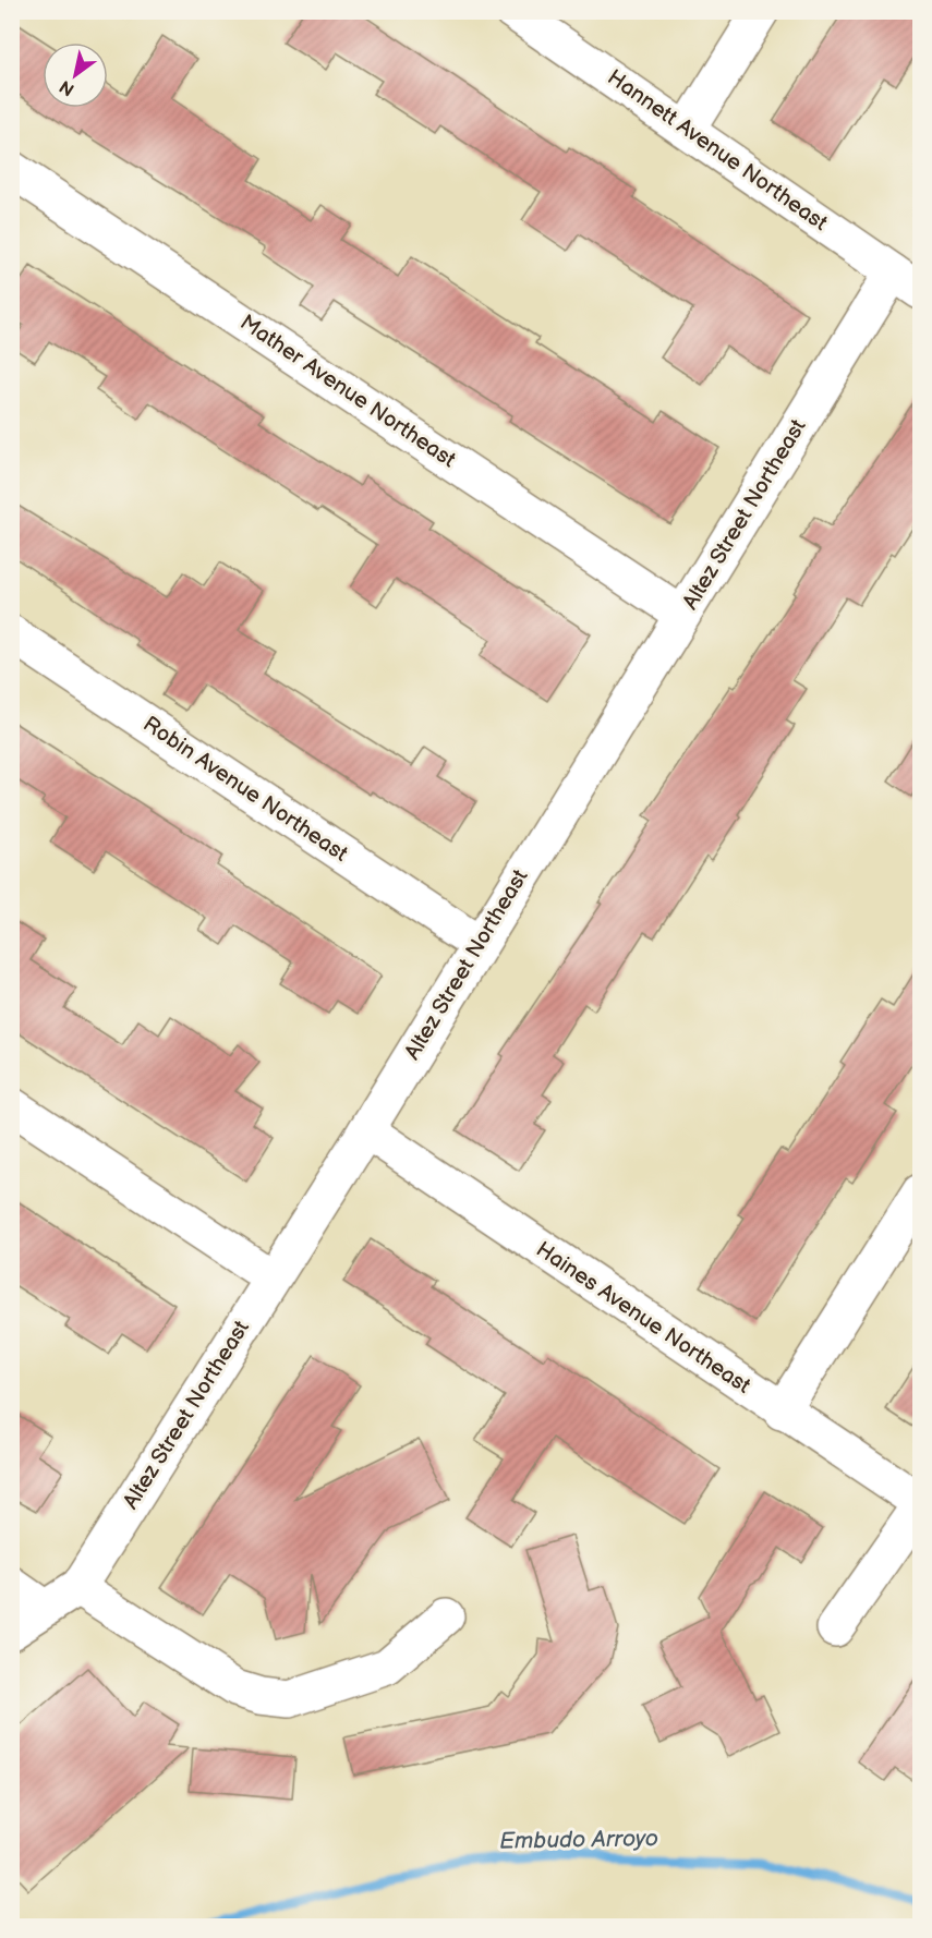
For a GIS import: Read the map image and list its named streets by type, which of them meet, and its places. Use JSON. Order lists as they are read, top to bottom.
{
  "streets": {
    "street": [
      "Hannett Avenue Northeast",
      "Mather Avenue Northeast",
      "Altez Street Northeast",
      "Robin Avenue Northeast",
      "Haines Avenue Northeast"
    ]
  },
  "crossings": [
    ["Hannett Avenue Northeast", "Altez Street Northeast"],
    ["Mather Avenue Northeast", "Altez Street Northeast"],
    ["Altez Street Northeast", "Robin Avenue Northeast"],
    ["Altez Street Northeast", "Haines Avenue Northeast"]
  ],
  "water": ["Embudo Arroyo"],
  "north": "bottom left"
}
